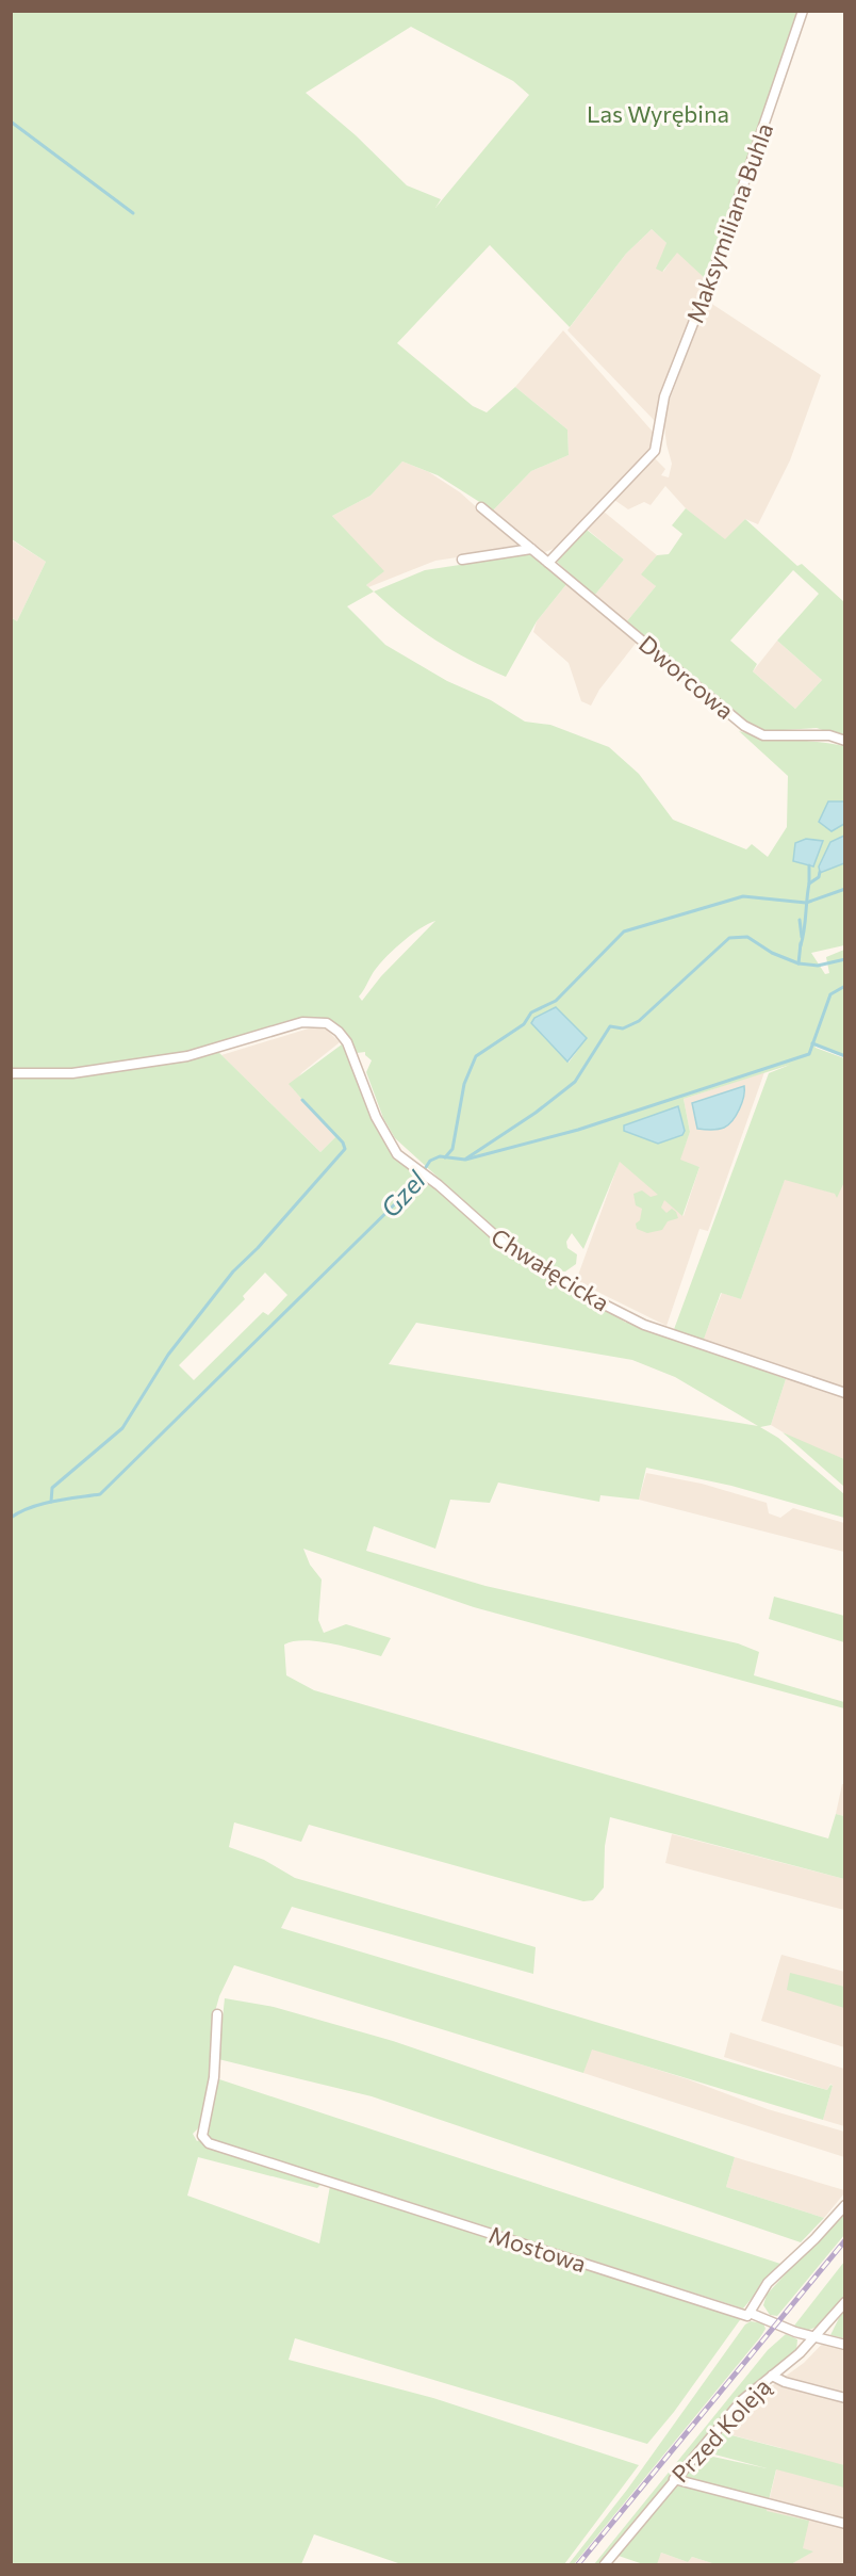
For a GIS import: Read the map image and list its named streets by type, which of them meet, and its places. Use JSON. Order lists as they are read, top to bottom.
{
  "streets": {
    "street": [
      "Maksymiliana Buhla",
      "Dworcowa",
      "Chwałęcicka",
      "Mostowa",
      "Przed Koleją"
    ]
  },
  "crossings": [
    ["Maksymiliana Buhla", "Dworcowa"],
    ["Mostowa", "Przed Koleją"]
  ],
  "water": ["Gzel"],
  "parks": ["Las Wyrębina"]
}
